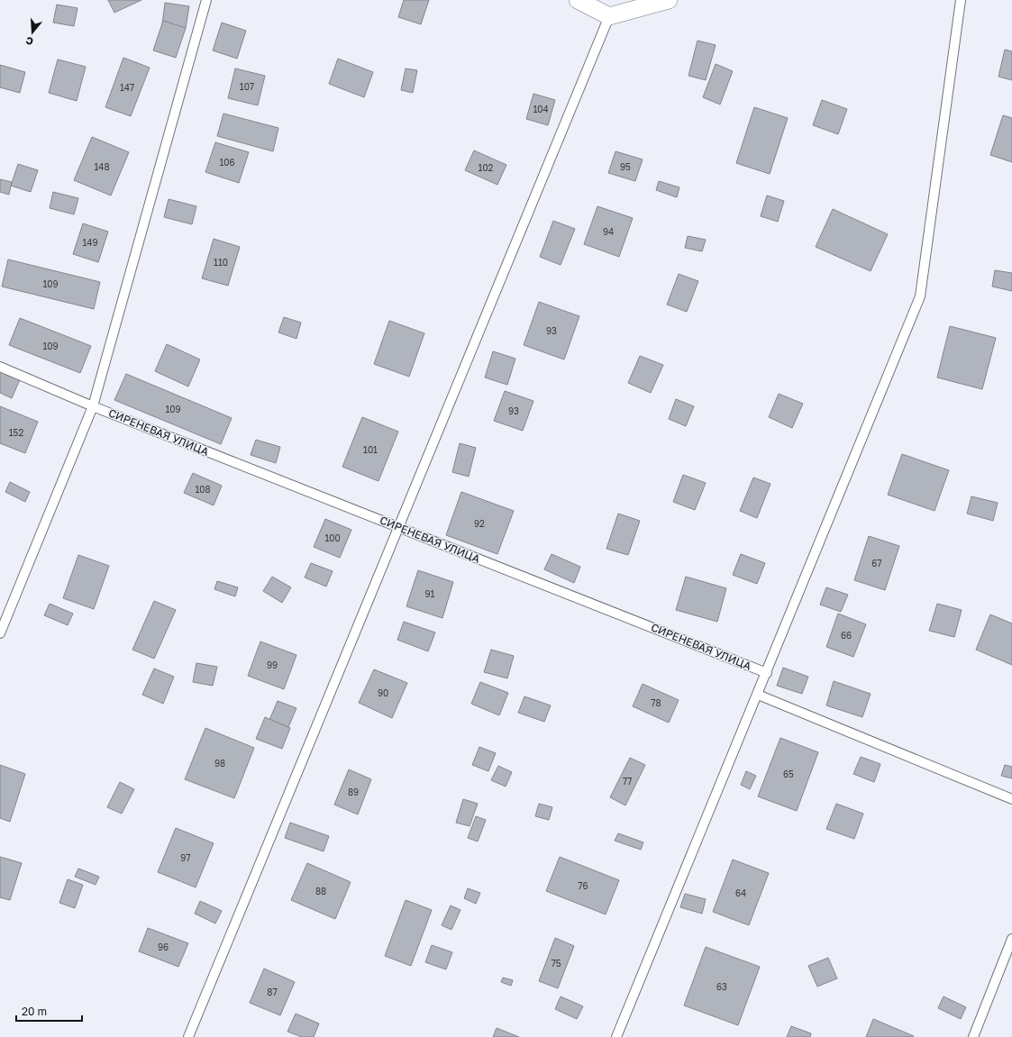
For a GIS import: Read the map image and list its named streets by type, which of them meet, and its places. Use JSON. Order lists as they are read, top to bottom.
{
  "streets": {
    "lane": ["СИРЕНЕВАЯ УЛИЦА"]
  },
  "house_numbers": [
    "107",
    "147",
    "104",
    "106",
    "148",
    "95",
    "102",
    "94",
    "149",
    "110",
    "109",
    "93",
    "109",
    "109",
    "93",
    "152",
    "101",
    "108",
    "92",
    "100",
    "67",
    "91",
    "66",
    "99",
    "90",
    "78",
    "98",
    "65",
    "77",
    "89",
    "97",
    "76",
    "88",
    "64",
    "96",
    "75",
    "63",
    "87"
  ],
  "scale_bar": "20 m",
  "north": "bottom"
}
